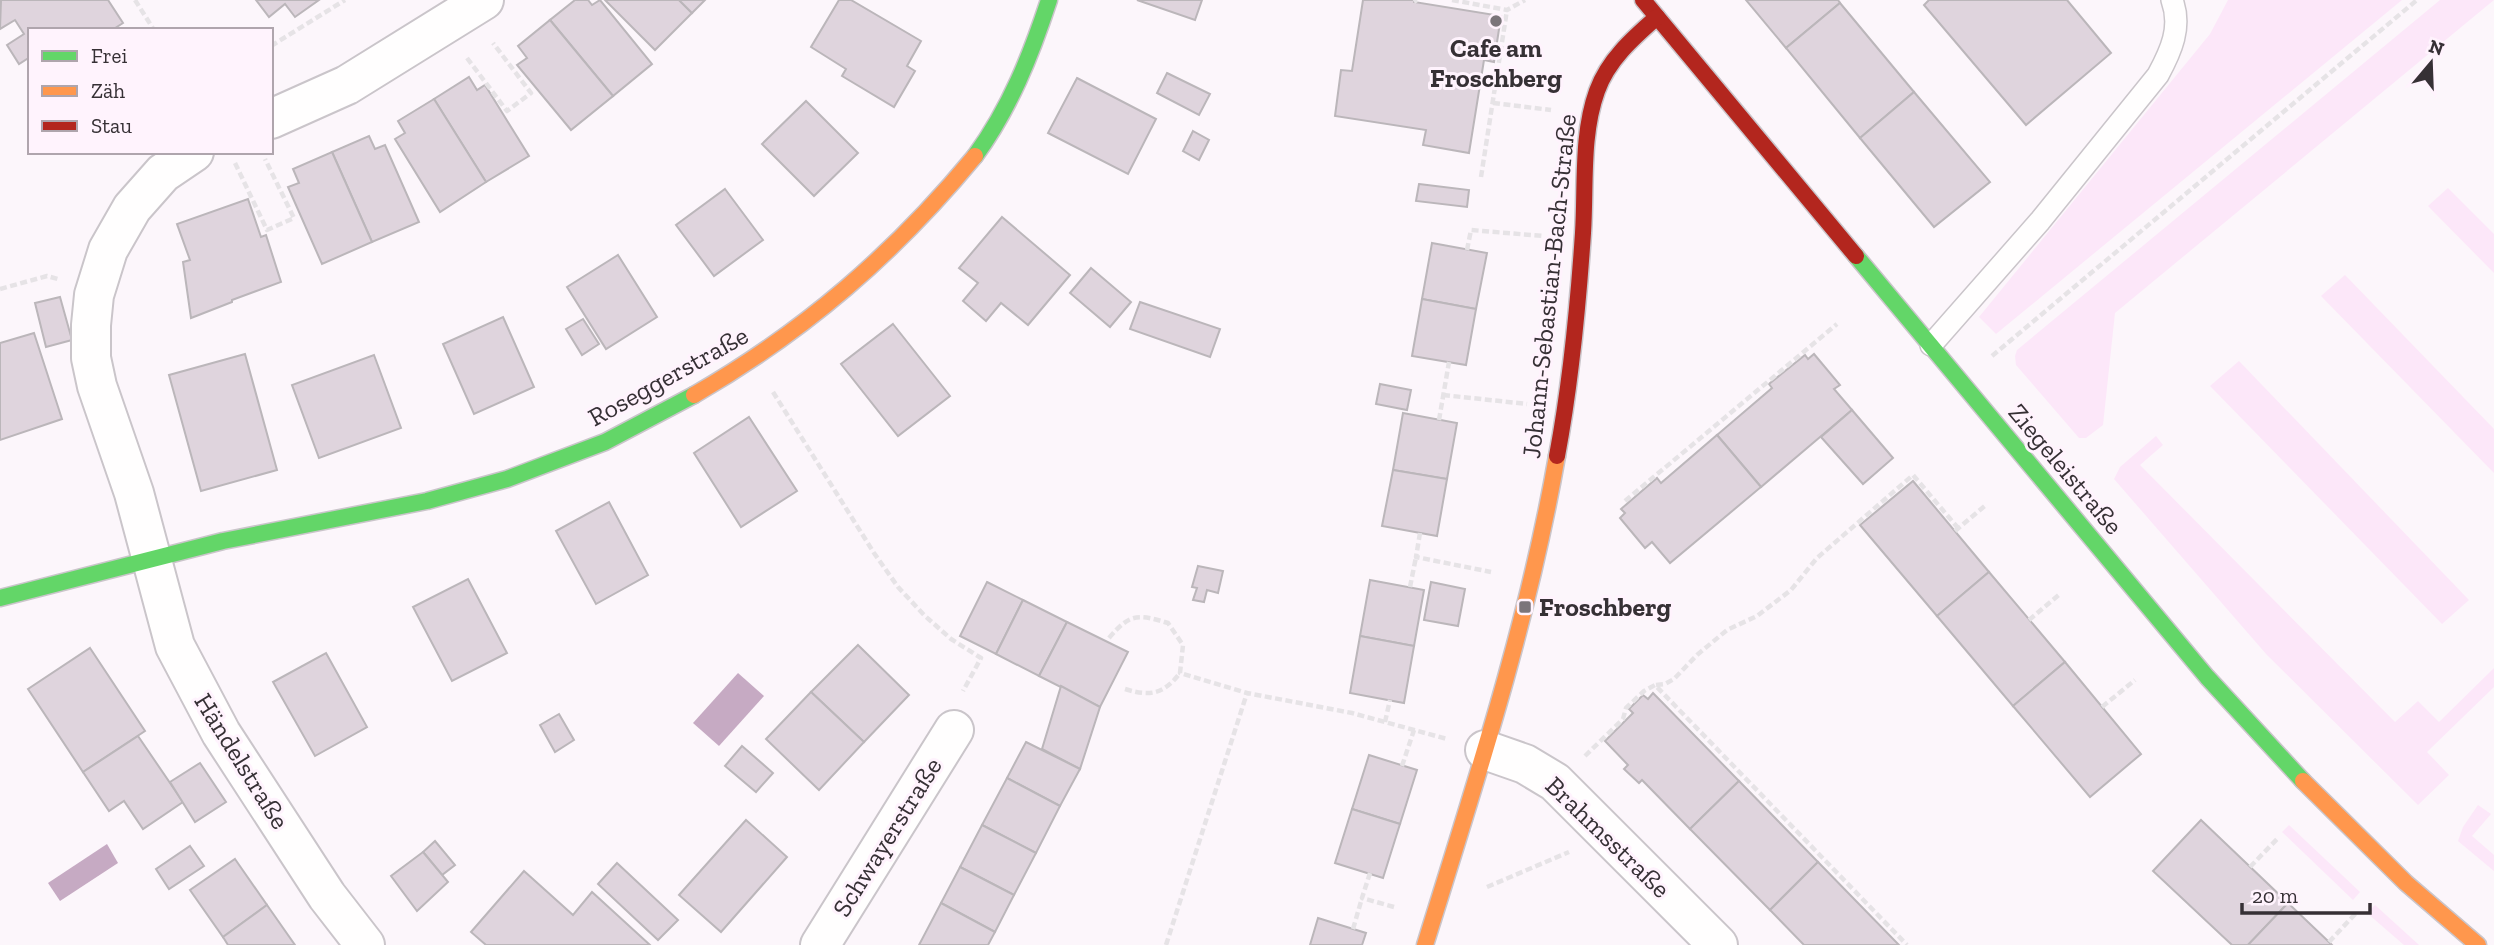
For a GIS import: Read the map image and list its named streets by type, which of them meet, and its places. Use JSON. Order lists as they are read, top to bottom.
{
  "streets": {
    "street": [
      "Johann-Sebastian-Bach-Straße",
      "Roseggerstraße",
      "Ziegeleistraße",
      "Händelstraße",
      "Schwayerstraße",
      "Brahmsstraße"
    ]
  },
  "crossings": [
    ["Johann-Sebastian-Bach-Straße", "Ziegeleistraße"],
    ["Johann-Sebastian-Bach-Straße", "Brahmsstraße"],
    ["Roseggerstraße", "Händelstraße"]
  ],
  "places": {
    "other": ["Cafe am Froschberg"],
    "transit": ["Froschberg"]
  },
  "legend": ["Frei", "Zäh", "Stau"],
  "scale_bar": "20 m",
  "north": "top"
}
